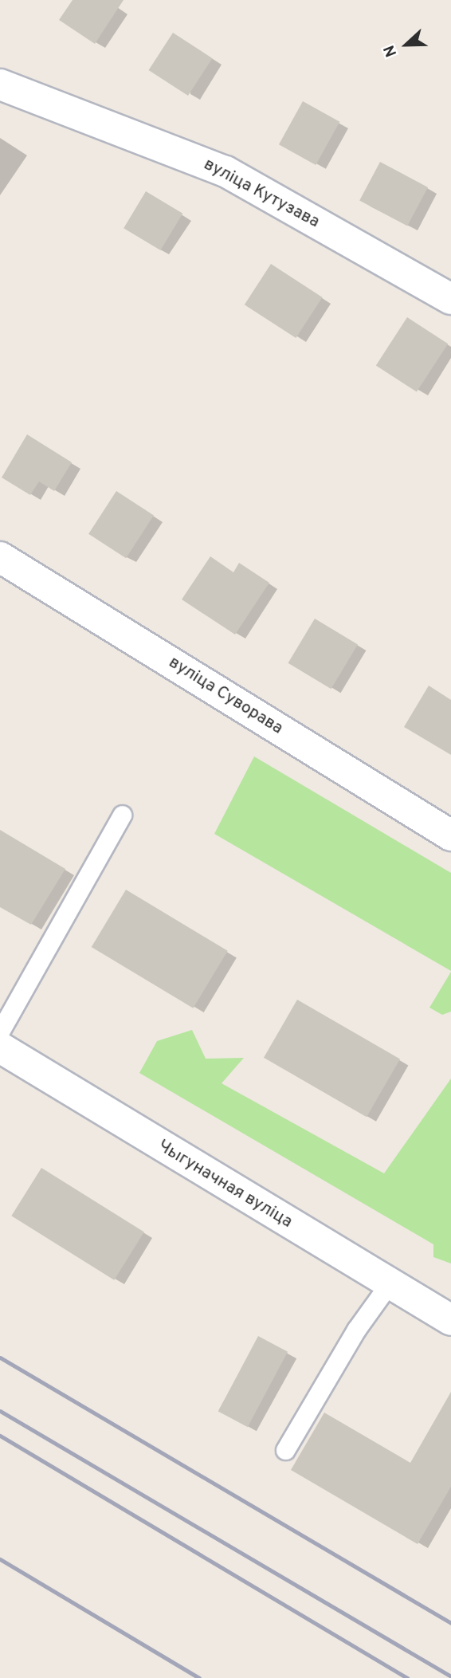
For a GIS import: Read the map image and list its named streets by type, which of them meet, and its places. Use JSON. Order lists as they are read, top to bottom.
{
  "streets": {
    "street": ["вуліца Кутузава", "вуліца Суворава", "Чыгуначная вуліца"]
  },
  "north": "left"
}
